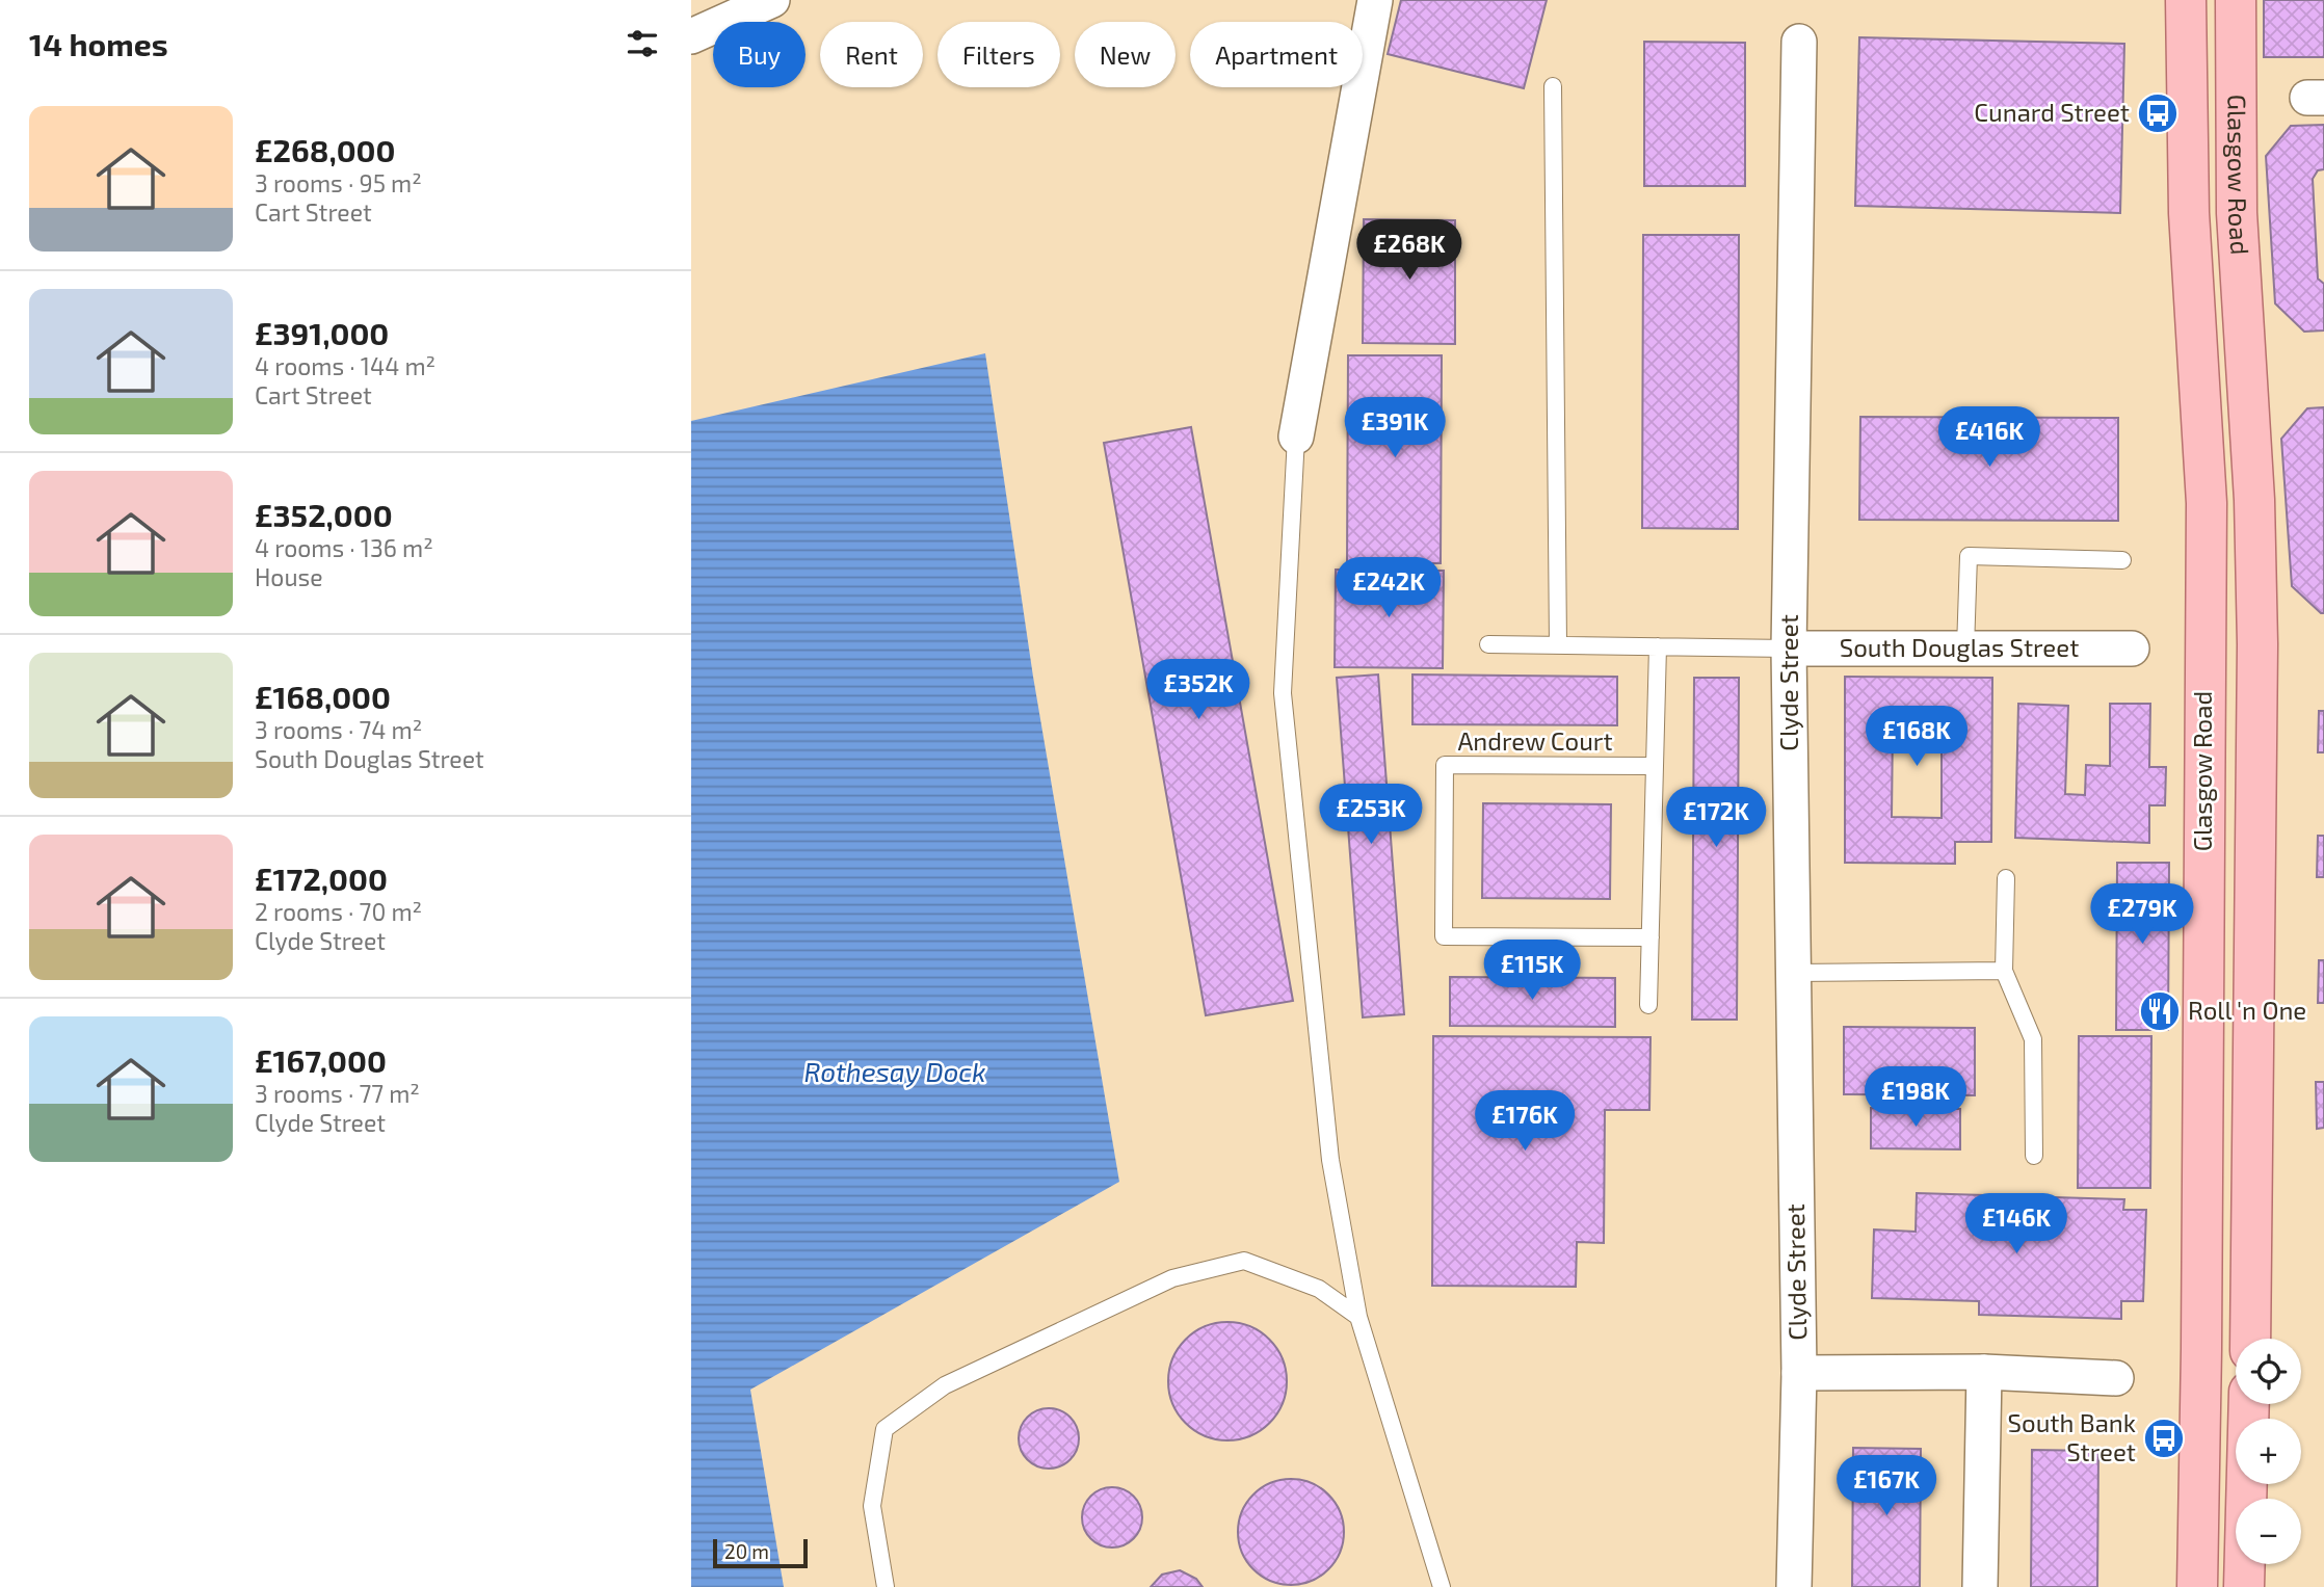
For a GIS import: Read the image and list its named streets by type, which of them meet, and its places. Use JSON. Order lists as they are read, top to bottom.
{
  "streets": {
    "main road": ["Glasgow Road"],
    "street": ["South Douglas Street", "Clyde Street"],
    "lane": ["Andrew Court"]
  },
  "crossings": [
    ["South Douglas Street", "Clyde Street"]
  ],
  "water": ["Rothesay Dock"],
  "places": {
    "bus stop": ["Cunard Street", "South Bank Street"],
    "restaurant": ["Roll 'n One"]
  },
  "scale_bar": "20 m",
  "page": {
    "heading": "14 homes",
    "chip": [
      "Buy",
      "Rent",
      "Filters",
      "New",
      "Apartment"
    ],
    "list": [
      {
        "name": "£268,000",
        "note": "3 rooms · 95 m² · Cart Street"
      },
      {
        "name": "£391,000",
        "note": "4 rooms · 144 m² · Cart Street"
      },
      {
        "name": "£352,000",
        "note": "4 rooms · 136 m² · House"
      },
      {
        "name": "£168,000",
        "note": "3 rooms · 74 m² · South Douglas Street"
      },
      {
        "name": "£172,000",
        "note": "2 rooms · 70 m² · Clyde Street"
      },
      {
        "name": "£167,000",
        "note": "3 rooms · 77 m² · Clyde Street"
      }
    ],
    "price": [
      "£268K",
      "£391K",
      "£416K",
      "£242K",
      "£352K",
      "£168K",
      "£253K",
      "£172K",
      "£279K",
      "£115K",
      "£198K",
      "£176K",
      "£146K",
      "£167K"
    ],
    "map_buttons": ["+", "−"],
    "scale": "20 m"
  }
}
